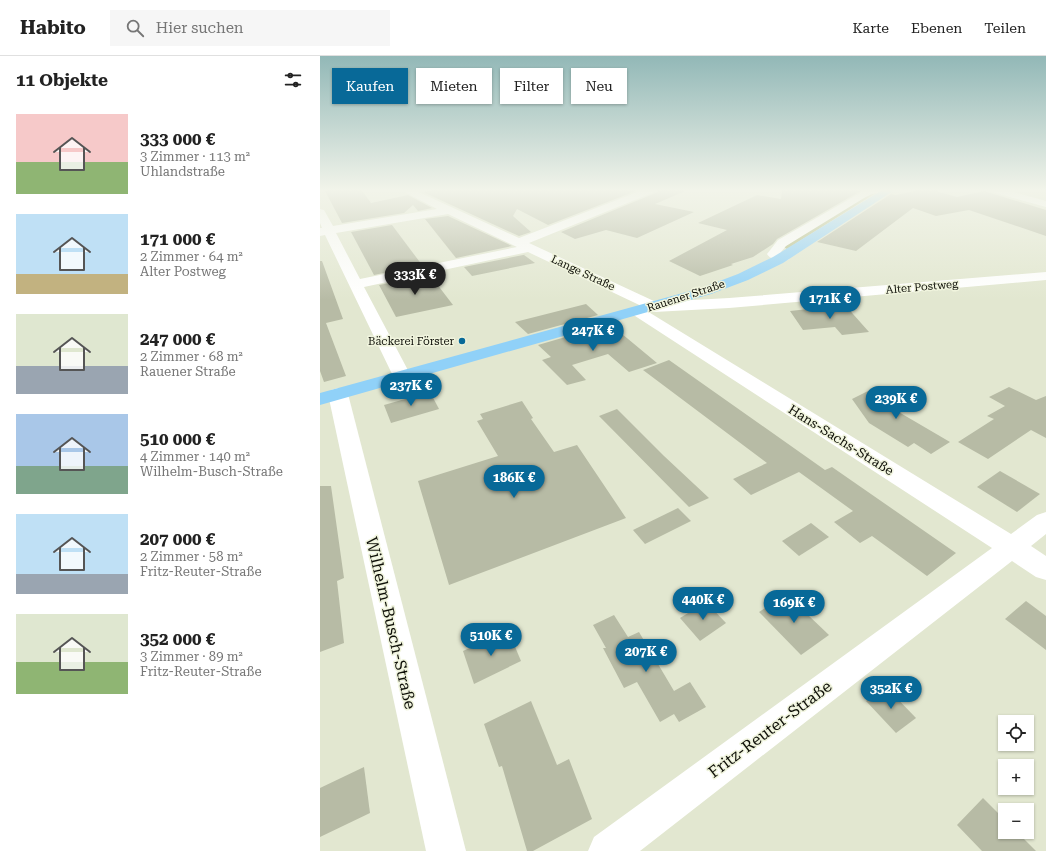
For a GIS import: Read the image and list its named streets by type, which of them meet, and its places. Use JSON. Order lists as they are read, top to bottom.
{
  "streets": {
    "main road": ["Rauener Straße"],
    "street": [
      "Lange Straße",
      "Alter Postweg",
      "Hans-Sachs-Straße",
      "Wilhelm-Busch-Straße",
      "Fritz-Reuter-Straße"
    ]
  },
  "crossings": [
    ["Lange Straße", "Alter Postweg"],
    ["Lange Straße", "Rauener Straße"],
    ["Lange Straße", "Hans-Sachs-Straße"],
    ["Alter Postweg", "Rauener Straße"],
    ["Alter Postweg", "Hans-Sachs-Straße"],
    ["Rauener Straße", "Hans-Sachs-Straße"],
    ["Rauener Straße", "Wilhelm-Busch-Straße"],
    ["Hans-Sachs-Straße", "Fritz-Reuter-Straße"]
  ],
  "places": ["Bäckerei Förster"],
  "page": {
    "header": "Habito",
    "search": "Hier suchen",
    "nav": ["Karte", "Ebenen", "Teilen"],
    "heading": "11 Objekte",
    "chip": [
      "Kaufen",
      "Mieten",
      "Filter",
      "Neu"
    ],
    "list": [
      {
        "name": "333 000 €",
        "note": "3 Zimmer · 113 m² · Uhlandstraße"
      },
      {
        "name": "171 000 €",
        "note": "2 Zimmer · 64 m² · Alter Postweg"
      },
      {
        "name": "247 000 €",
        "note": "2 Zimmer · 68 m² · Rauener Straße"
      },
      {
        "name": "510 000 €",
        "note": "4 Zimmer · 140 m² · Wilhelm-Busch-Straße"
      },
      {
        "name": "207 000 €",
        "note": "2 Zimmer · 58 m² · Fritz-Reuter-Straße"
      },
      {
        "name": "352 000 €",
        "note": "3 Zimmer · 89 m² · Fritz-Reuter-Straße"
      }
    ],
    "price": [
      "333K €",
      "171K €",
      "247K €",
      "237K €",
      "239K €",
      "186K €",
      "440K €",
      "169K €",
      "510K €",
      "207K €",
      "352K €"
    ],
    "map_buttons": ["+", "−"]
  }
}
